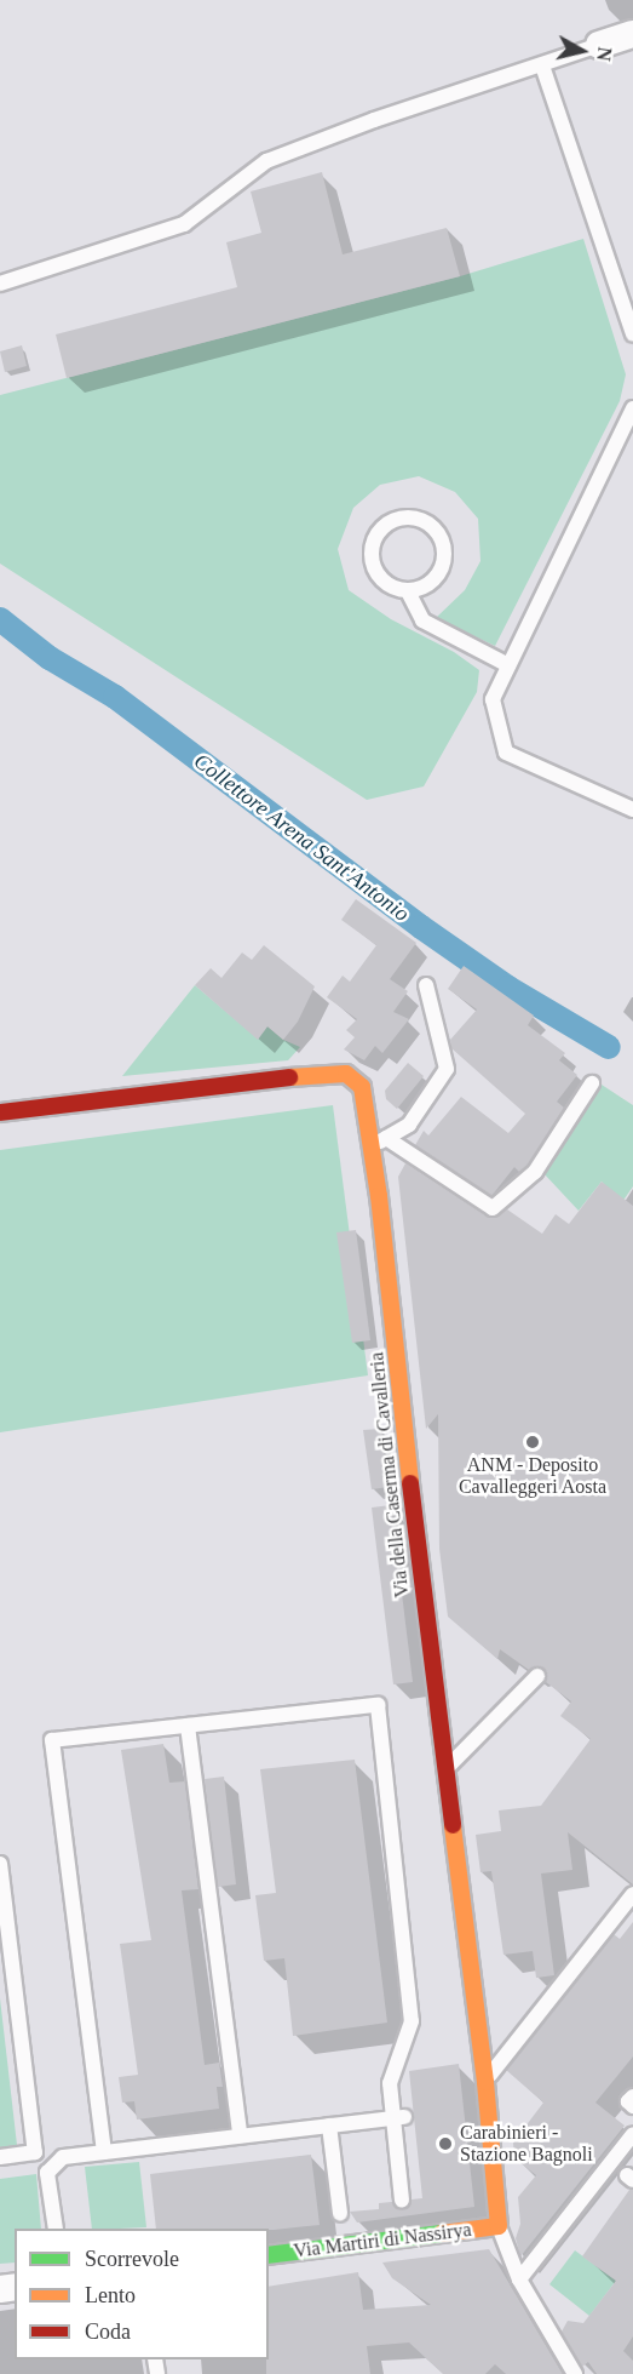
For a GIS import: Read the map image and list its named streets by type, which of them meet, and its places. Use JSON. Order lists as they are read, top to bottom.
{
  "streets": {
    "street": ["Via della Caserma di Cavalleria", "Via Martiri di Nassirya"]
  },
  "crossings": [
    ["Via della Caserma di Cavalleria", "Via Martiri di Nassirya"]
  ],
  "water": ["Collettore Arena Sant'Antonio"],
  "places": ["ANM - Deposito Cavalleggeri Aosta", "Carabinieri - Stazione Bagnoli"],
  "legend": ["Scorrevole", "Lento", "Coda"],
  "north": "right"
}
